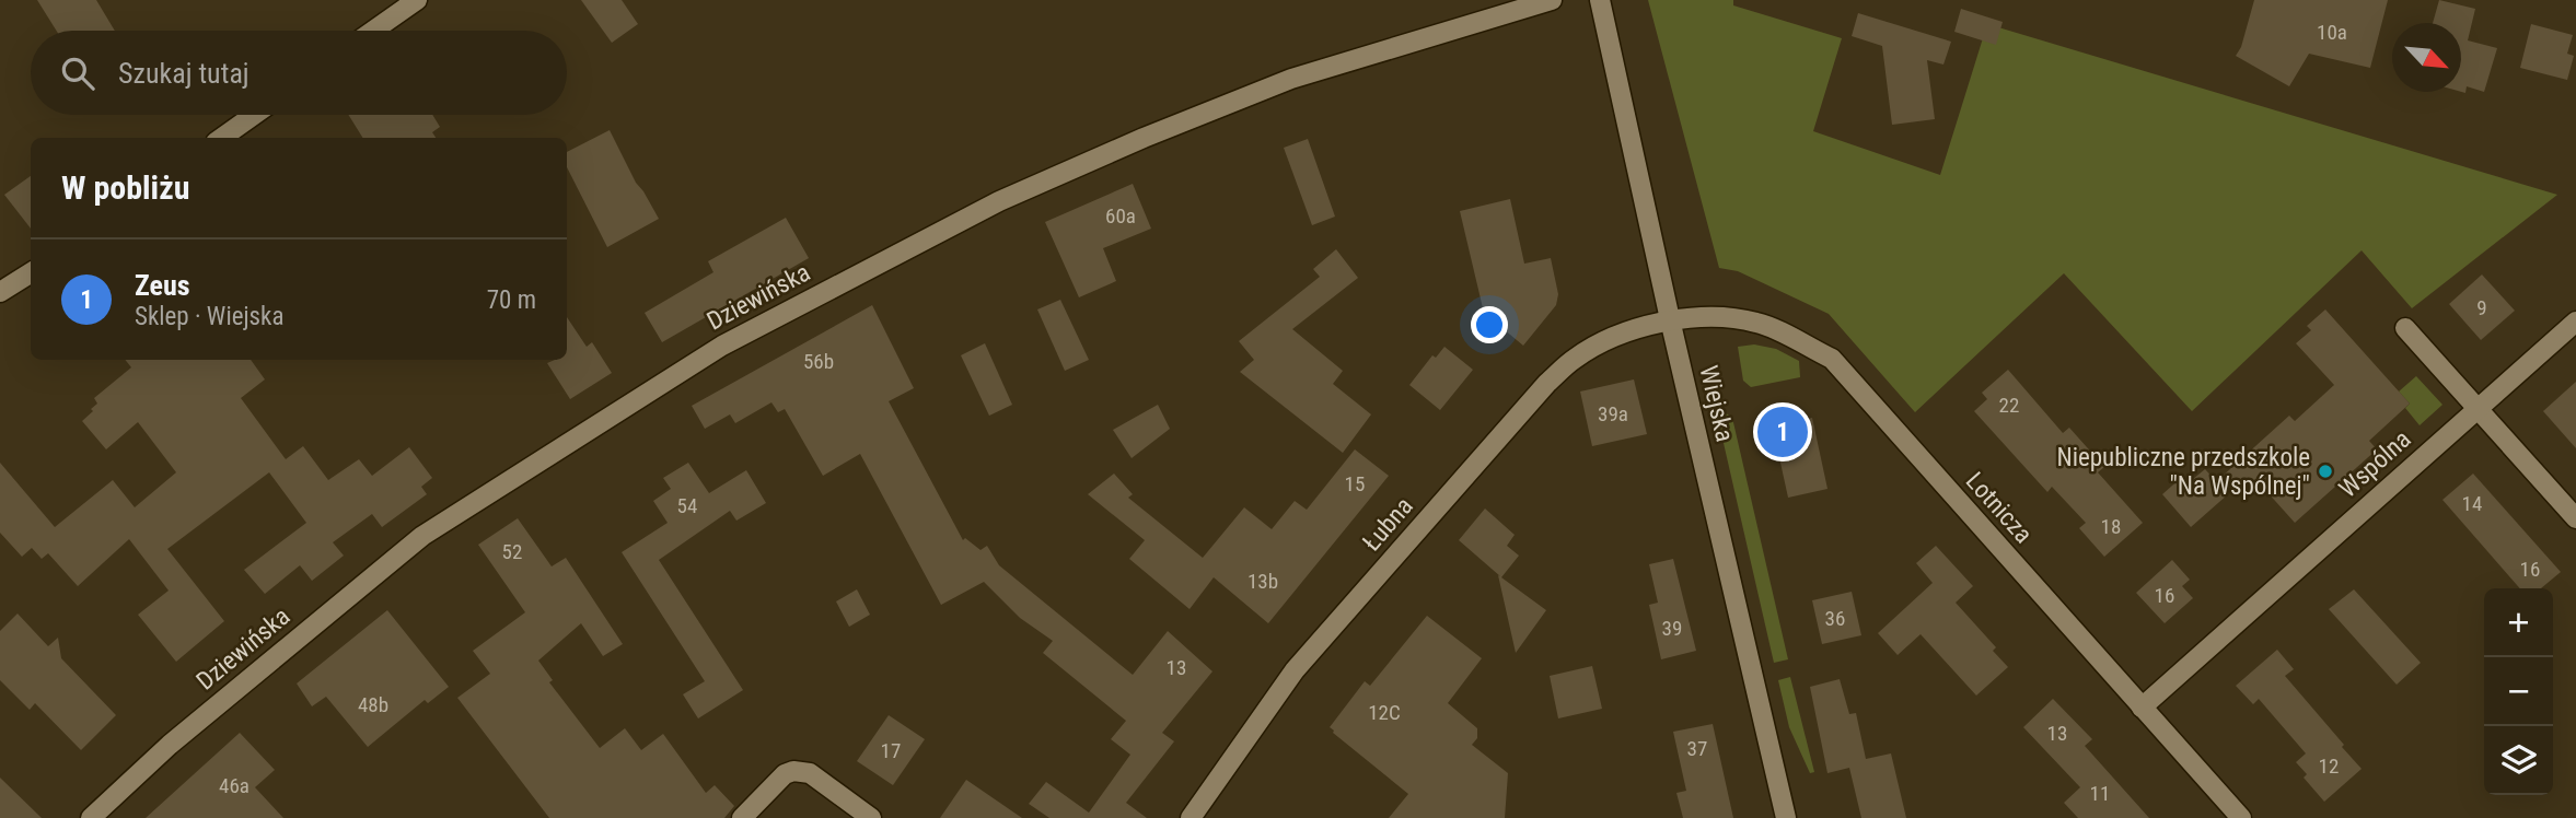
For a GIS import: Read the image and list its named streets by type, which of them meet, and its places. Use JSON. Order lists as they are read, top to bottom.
{
  "streets": {
    "street": [
      "Dziewińska",
      "Wiejska",
      "Wspólna",
      "Lotnicza",
      "Łubna"
    ]
  },
  "crossings": [
    ["Wiejska", "Lotnicza"],
    ["Wiejska", "Łubna"],
    ["Wspólna", "Lotnicza"],
    ["Lotnicza", "Łubna"]
  ],
  "places": ["Niepubliczne przedszkole \"Na Wspólnej\""],
  "house_numbers": [
    "10a",
    "60a",
    "9",
    "56b",
    "22",
    "39a",
    "15",
    "14",
    "54",
    "18",
    "52",
    "16",
    "13b",
    "16",
    "36",
    "39",
    "13",
    "48b",
    "12C",
    "13",
    "37",
    "17",
    "12",
    "46a",
    "11"
  ],
  "north": "bottom right",
  "page": {
    "search": "Szukaj tutaj",
    "heading": "W pobliżu",
    "list": [
      {
        "mark": "1",
        "name": "Zeus",
        "note": "Sklep · Wiejska",
        "value": "70 m"
      }
    ],
    "pins": "1",
    "map_buttons": ["+", "−"]
  }
}
